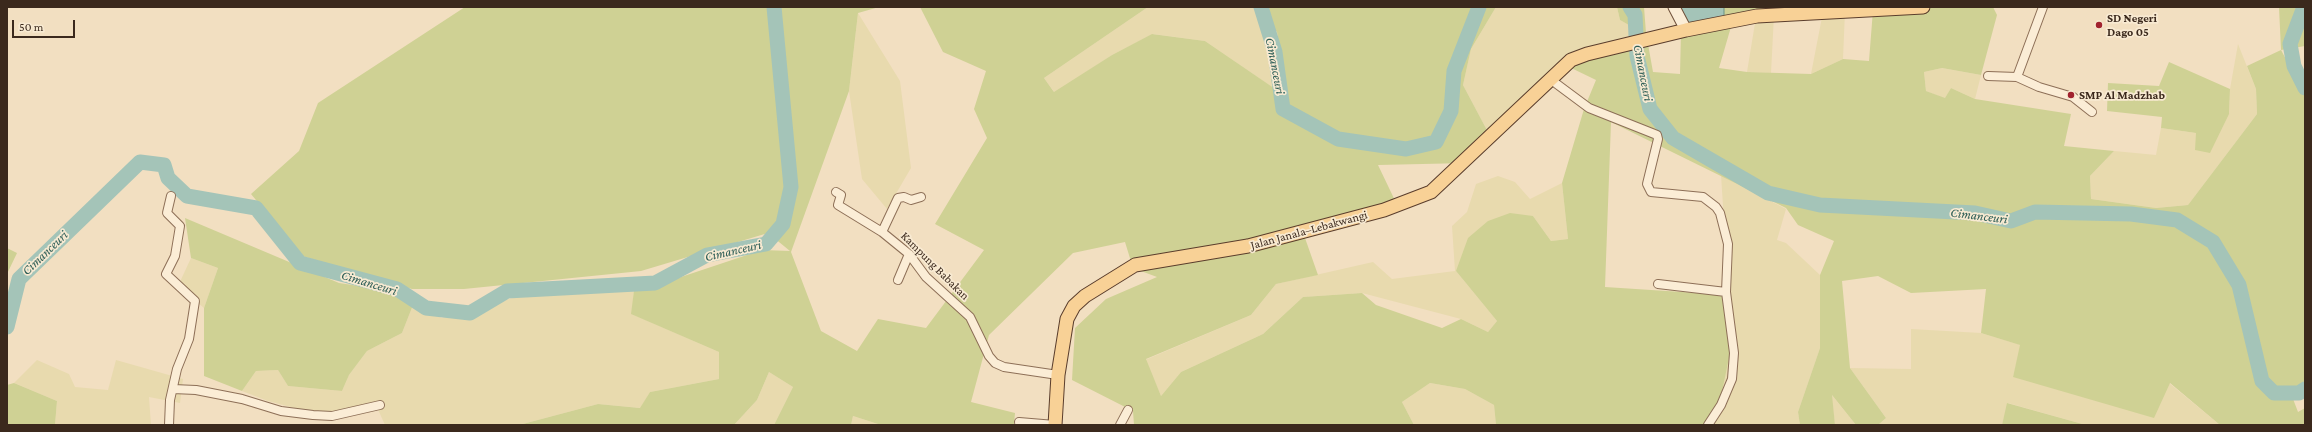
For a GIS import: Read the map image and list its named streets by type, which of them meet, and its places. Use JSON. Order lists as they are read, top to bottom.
{
  "streets": {
    "main road": ["Jalan Janala–Lebakwangi"],
    "street": ["Kampung Babakan"]
  },
  "crossings": [
    ["Jalan Janala–Lebakwangi", "Kampung Babakan"]
  ],
  "water": ["Cimanceuri"],
  "places": ["SD Negeri Dago 05", "SMP Al Madzhab"],
  "scale_bar": "50 m"
}
